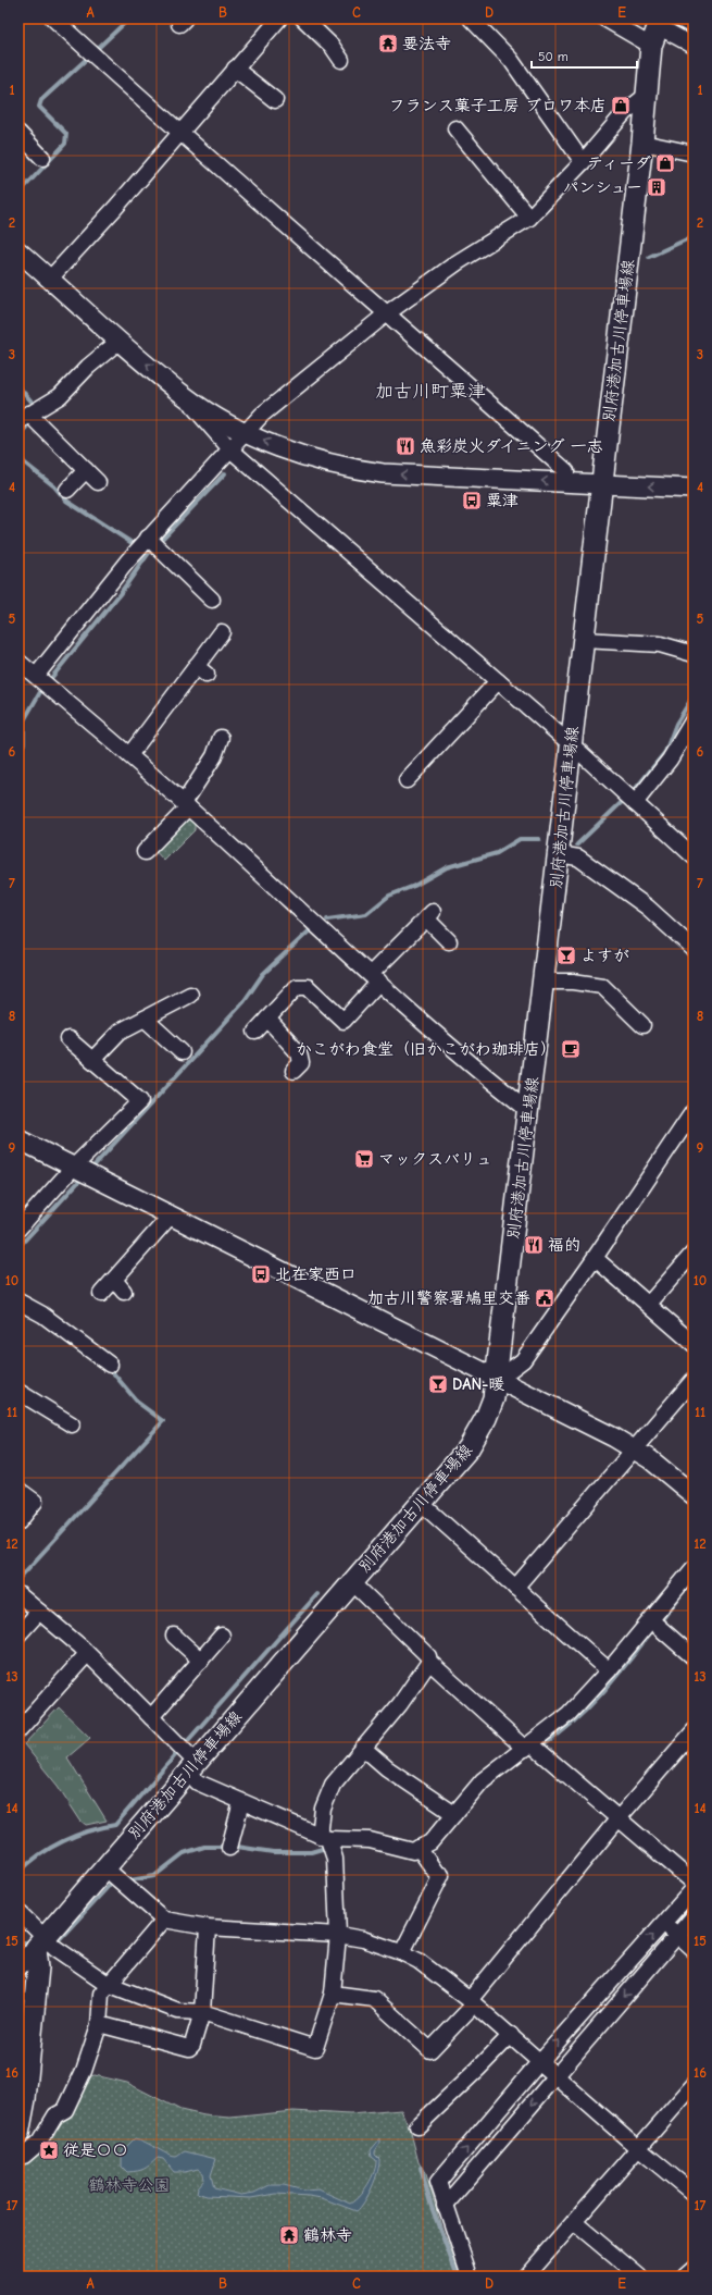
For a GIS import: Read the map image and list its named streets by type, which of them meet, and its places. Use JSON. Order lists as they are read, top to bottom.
{
  "streets": {
    "main road": ["別府港加古川停車場線"]
  },
  "districts": ["加古川町粟津"],
  "parks": ["鶴林寺公園"],
  "places": {
    "temple": ["要法寺", "鶴林寺"],
    "shop": ["フランス菓子工房 ブロワ本店", "ティーダ"],
    "building": ["パンシュー"],
    "restaurant": ["魚彩炭火ダイニング 一志", "福的"],
    "bus stop": ["粟津", "北在家西口"],
    "bar": ["よすが", "DAN-暖"],
    "cafe": ["かこがわ食堂（旧かこがわ珈琲店）"],
    "supermarket": ["マックスバリュ"],
    "public building": ["加古川警察署鳩里交番"],
    "place": ["従是〇〇"]
  },
  "scale_bar": "50 m",
  "grid": {
    "columns": [
      "A",
      "B",
      "C",
      "D",
      "E"
    ],
    "rows": [
      "1",
      "2",
      "3",
      "4",
      "5",
      "6",
      "7",
      "8",
      "9",
      "10",
      "11",
      "12",
      "13",
      "14",
      "15",
      "16",
      "17"
    ]
  }
}
